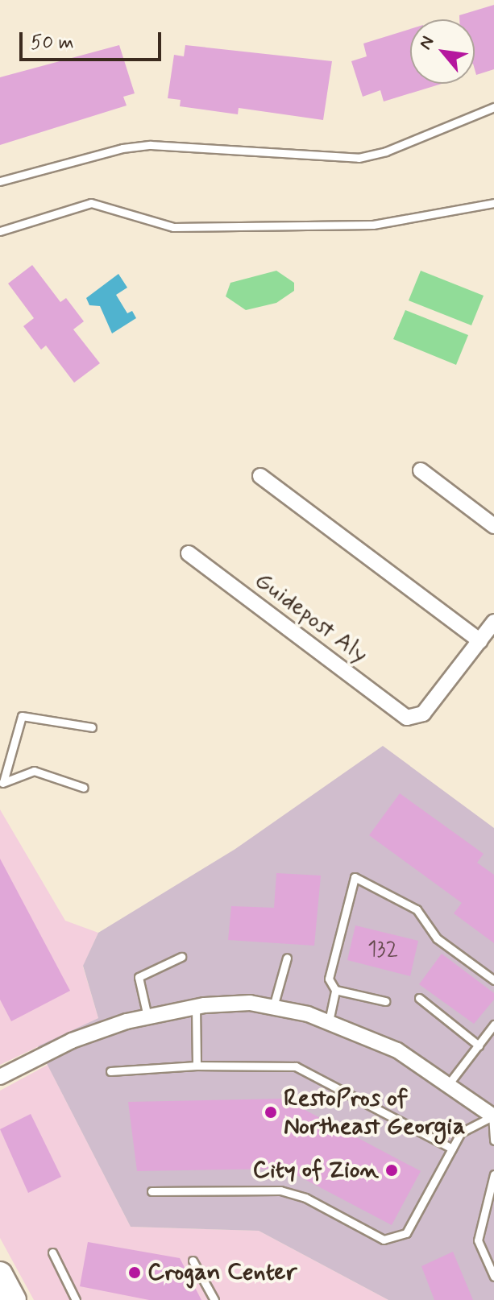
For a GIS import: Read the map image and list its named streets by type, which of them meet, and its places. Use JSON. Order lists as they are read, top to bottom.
{
  "streets": {
    "street": ["Guidepost Aly"]
  },
  "places": ["RestoPros of Northeast Georgia", "City of Zion", "Crogan Center"],
  "house_numbers": ["132"],
  "scale_bar": "50 m",
  "north": "top left"
}
